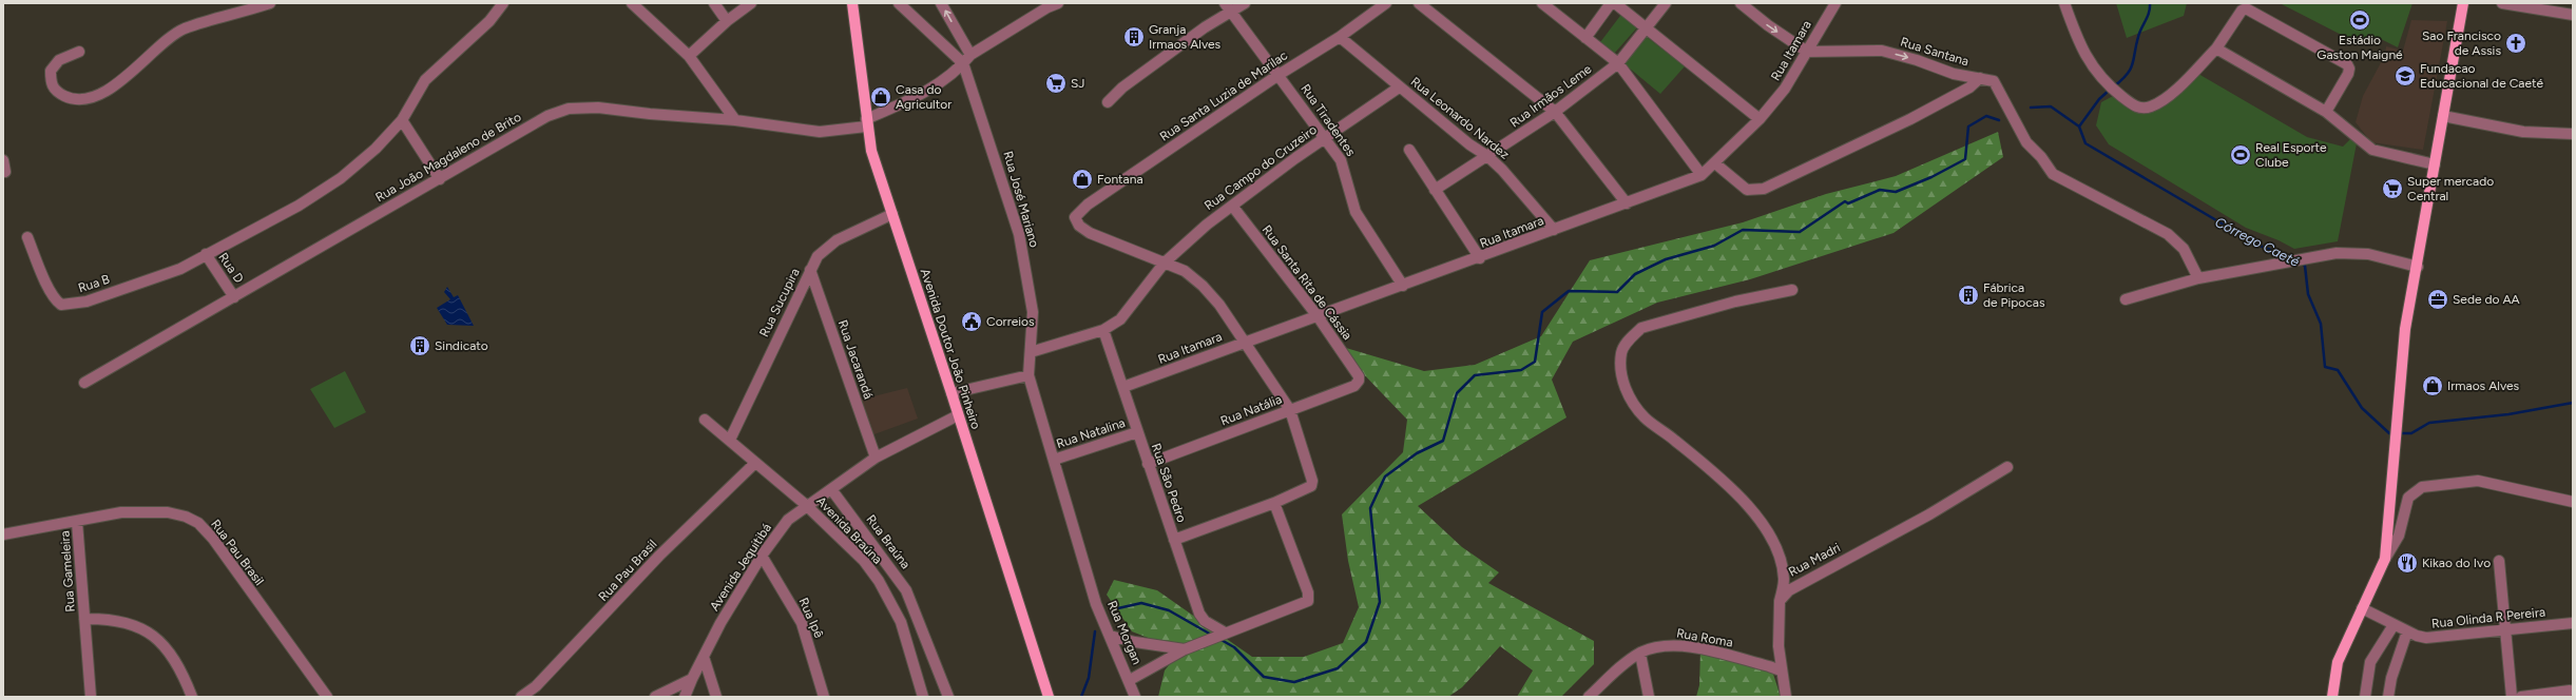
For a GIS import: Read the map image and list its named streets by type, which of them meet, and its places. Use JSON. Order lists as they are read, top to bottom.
{
  "streets": {
    "main road": ["Avenida Doutor João Pinheiro"],
    "street": [
      "Rua Itamara",
      "Rua Santana",
      "Rua Santa Luzia de Marilac",
      "Rua Irmãos Leme",
      "Rua Leonardo Nardez",
      "Rua Tiradentes",
      "Rua João Magdaleno de Brito",
      "Rua Campo do Cruzeiro",
      "Rua José Mariano",
      "Rua D",
      "Rua Santa Rita de Cássia",
      "Rua B",
      "Rua Sucupira",
      "Rua Jacarandá",
      "Rua Natália",
      "Rua Natalina",
      "Rua São Pedro",
      "Avenida Braúna",
      "Rua Braúna",
      "Rua Pau Brasil",
      "Rua Madri",
      "Avenida Jequitibá",
      "Rua Gameleira",
      "Rua Ipê",
      "Rua Olinda R Pereira",
      "Rua Morgan",
      "Rua Roma"
    ]
  },
  "crossings": [
    ["Rua Itamara", "Rua Santana"],
    ["Rua Itamara", "Rua Leonardo Nardez"],
    ["Rua Itamara", "Rua Tiradentes"],
    ["Rua Itamara", "Rua Santa Rita de Cássia"],
    ["Rua Itamara", "Rua São Pedro"],
    ["Rua Santa Luzia de Marilac", "Rua Leonardo Nardez"],
    ["Rua Santa Luzia de Marilac", "Rua Tiradentes"],
    ["Rua Santa Luzia de Marilac", "Rua Campo do Cruzeiro"],
    ["Rua Irmãos Leme", "Rua Leonardo Nardez"],
    ["Rua Leonardo Nardez", "Rua Campo do Cruzeiro"],
    ["Rua Tiradentes", "Rua Campo do Cruzeiro"],
    ["Rua João Magdaleno de Brito", "Rua José Mariano"],
    ["Rua João Magdaleno de Brito", "Rua D"],
    ["Rua João Magdaleno de Brito", "Avenida Doutor João Pinheiro"],
    ["Rua Campo do Cruzeiro", "Rua José Mariano"],
    ["Rua Campo do Cruzeiro", "Rua Santa Rita de Cássia"],
    ["Rua Campo do Cruzeiro", "Rua São Pedro"],
    ["Rua José Mariano", "Rua Natalina"],
    ["Rua José Mariano", "Rua Morgan"],
    ["Rua D", "Rua B"],
    ["Rua Santa Rita de Cássia", "Rua Natália"],
    ["Rua Sucupira", "Avenida Doutor João Pinheiro"],
    ["Rua Sucupira", "Rua Jacarandá"],
    ["Rua Sucupira", "Avenida Braúna"],
    ["Avenida Doutor João Pinheiro", "Avenida Jequitibá"],
    ["Rua Jacarandá", "Avenida Jequitibá"],
    ["Rua Natália", "Rua São Pedro"],
    ["Rua Natalina", "Rua São Pedro"],
    ["Avenida Braúna", "Rua Pau Brasil"],
    ["Avenida Braúna", "Avenida Jequitibá"],
    ["Rua Braúna", "Avenida Jequitibá"],
    ["Rua Pau Brasil", "Rua Gameleira"],
    ["Avenida Jequitibá", "Rua Ipê"]
  ],
  "one_way": ["Rua Santana"],
  "water": ["Córrego Caeté"],
  "places": {
    "sports": ["Estádio Gaston Maigné", "Real Esporte Clube"],
    "building": ["Granja Irmaos Alves", "Fábrica de Pipocas", "Sindicato"],
    "church": ["Sao Francisco de Assis"],
    "school or university": ["Fundacao Educacional de Caeté"],
    "supermarket": ["SJ", "Super mercado Central"],
    "shop": ["Casa do Agricultor", "Fontana", "Irmaos Alves"],
    "office": ["Sede do AA"],
    "public building": ["Correios"],
    "restaurant": ["Kikao do Ivo"]
  }
}
